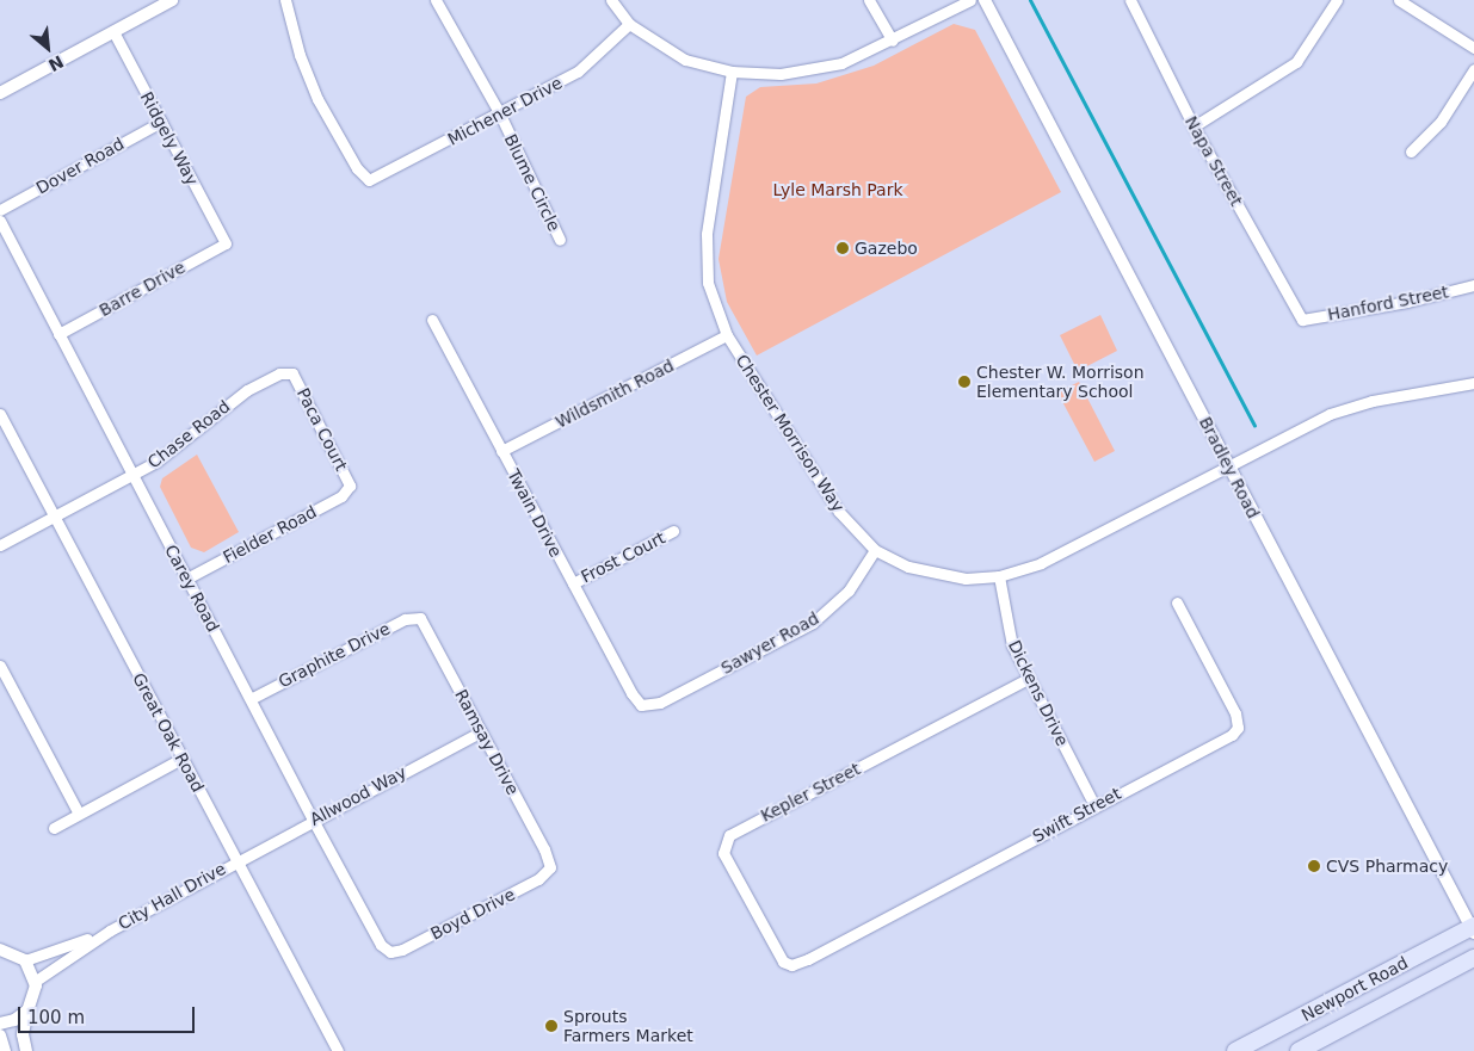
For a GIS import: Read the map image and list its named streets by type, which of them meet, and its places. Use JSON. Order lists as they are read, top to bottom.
{
  "streets": {
    "main road": ["Newport Road"],
    "street": [
      "Michener Drive",
      "Ridgely Way",
      "Napa Street",
      "Dover Road",
      "Blume Circle",
      "Barre Drive",
      "Hanford Street",
      "Wildsmith Road",
      "Paca Court",
      "Chester Morrison Way",
      "Chase Road",
      "Bradley Road",
      "Twain Drive",
      "Fielder Road",
      "Frost Court",
      "Carey Road",
      "Sawyer Road",
      "Graphite Drive",
      "Dickens Drive",
      "Great Oak Road",
      "Ramsay Drive",
      "Kepler Street",
      "Allwood Way",
      "Swift Street",
      "City Hall Drive",
      "Boyd Drive"
    ]
  },
  "crossings": [
    ["Michener Drive", "Blume Circle"],
    ["Ridgely Way", "Dover Road"],
    ["Ridgely Way", "Barre Drive"],
    ["Napa Street", "Hanford Street"],
    ["Barre Drive", "Carey Road"],
    ["Wildsmith Road", "Chester Morrison Way"],
    ["Wildsmith Road", "Twain Drive"],
    ["Paca Court", "Chase Road"],
    ["Paca Court", "Fielder Road"],
    ["Chester Morrison Way", "Bradley Road"],
    ["Chester Morrison Way", "Sawyer Road"],
    ["Chester Morrison Way", "Dickens Drive"],
    ["Chase Road", "Carey Road"],
    ["Chase Road", "Great Oak Road"],
    ["Bradley Road", "Newport Road"],
    ["Twain Drive", "Frost Court"],
    ["Twain Drive", "Sawyer Road"],
    ["Fielder Road", "Carey Road"],
    ["Carey Road", "Graphite Drive"],
    ["Carey Road", "Allwood Way"],
    ["Carey Road", "Boyd Drive"],
    ["Graphite Drive", "Ramsay Drive"],
    ["Dickens Drive", "Kepler Street"],
    ["Dickens Drive", "Swift Street"],
    ["Great Oak Road", "Allwood Way"],
    ["Great Oak Road", "City Hall Drive"],
    ["Ramsay Drive", "Allwood Way"],
    ["Ramsay Drive", "Boyd Drive"],
    ["Kepler Street", "Swift Street"],
    ["Allwood Way", "City Hall Drive"]
  ],
  "parks": ["Lyle Marsh Park"],
  "places": [
    "Gazebo",
    "Chester W. Morrison Elementary School",
    "CVS Pharmacy",
    "Sprouts Farmers Market"
  ],
  "scale_bar": "100 m",
  "north": "bottom right"
}
